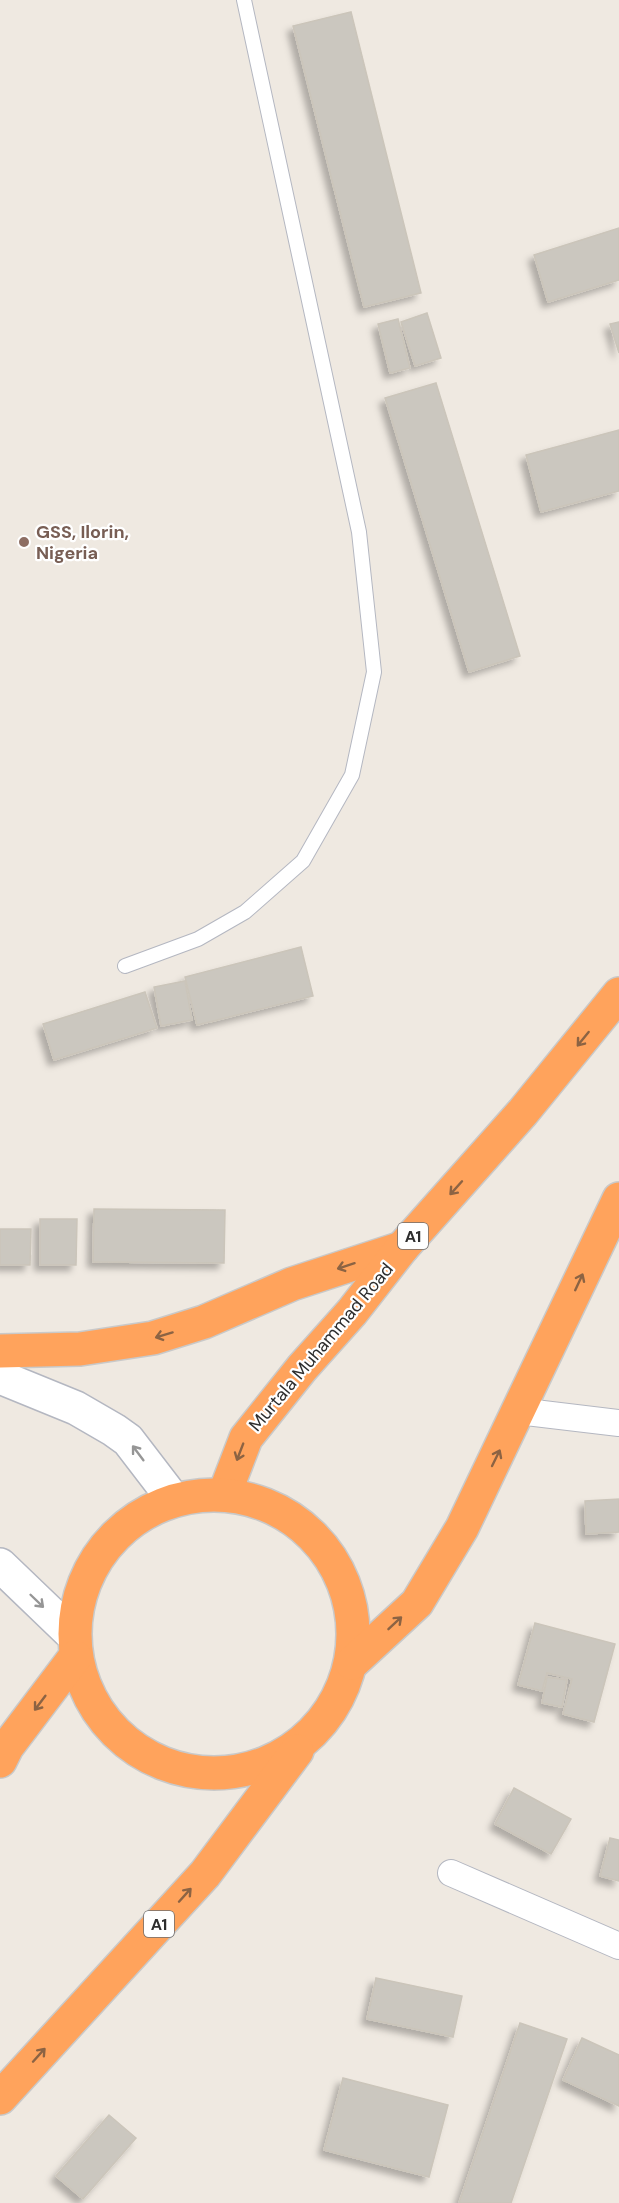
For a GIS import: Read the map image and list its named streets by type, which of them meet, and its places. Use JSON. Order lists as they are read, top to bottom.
{
  "streets": {
    "highway": ["A1", "Murtala Muhammad Road"]
  },
  "places": ["GSS, Ilorin, Nigeria"]
}
